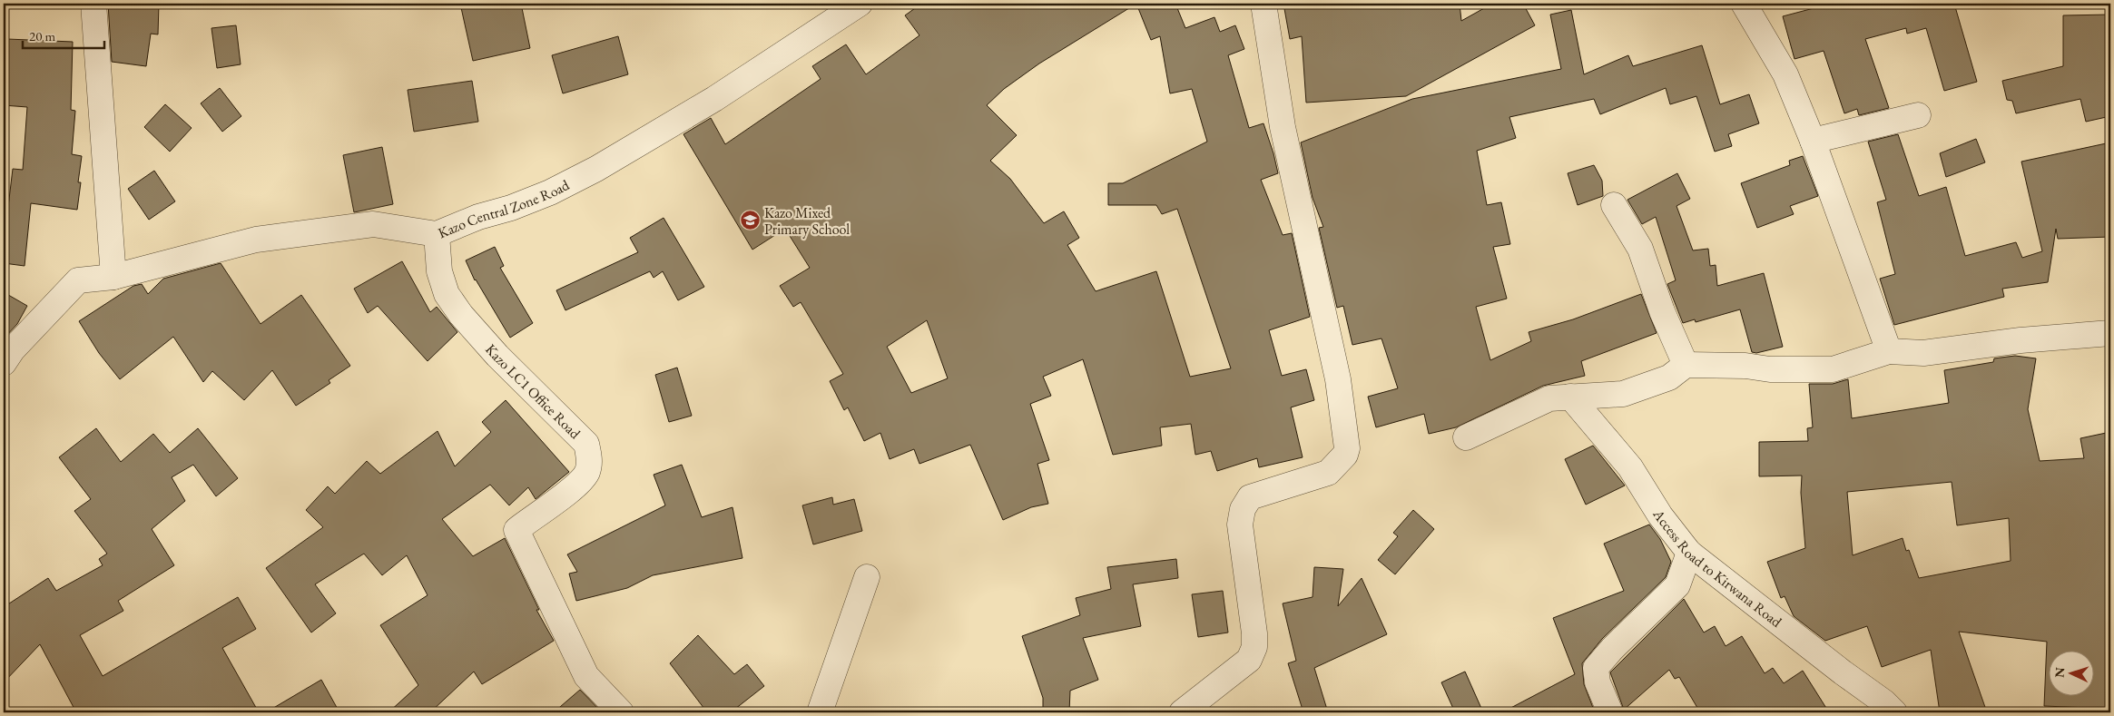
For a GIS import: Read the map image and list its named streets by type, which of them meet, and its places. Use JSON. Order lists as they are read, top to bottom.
{
  "streets": {
    "street": ["Kazo Central Zone Road", "Kazo LC1 Office Road", "Access Road to Kirwana Road"]
  },
  "crossings": [
    ["Kazo Central Zone Road", "Kazo LC1 Office Road"]
  ],
  "places": {
    "school or university": ["Kazo Mixed Primary School"]
  },
  "scale_bar": "20 m",
  "north": "left"
}
